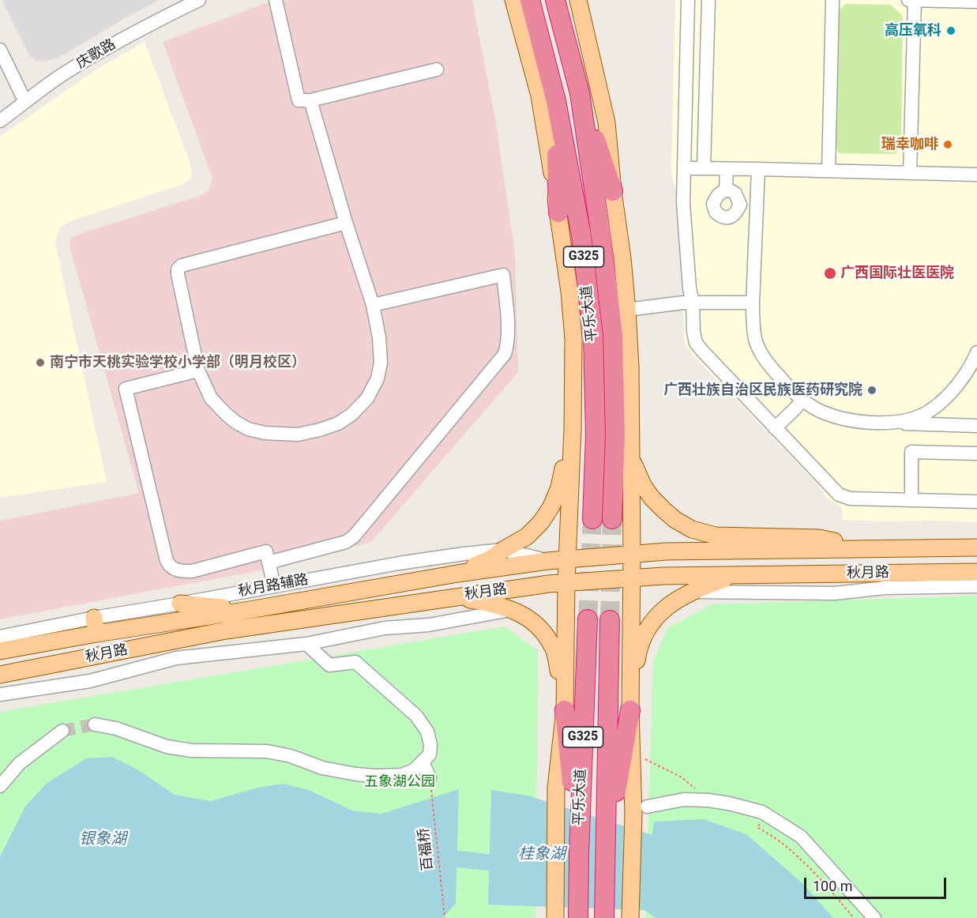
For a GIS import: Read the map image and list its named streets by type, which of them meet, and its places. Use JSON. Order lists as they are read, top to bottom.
{
  "streets": {
    "highway": ["G325", "平乐大道"],
    "main road": ["秋月路"],
    "street": ["庆歌路", "秋月路辅路"],
    "path": ["百福桥"]
  },
  "crossings": [
    ["秋月路", "秋月路辅路"]
  ],
  "water": ["银象湖", "桂象湖"],
  "parks": ["五象湖公园"],
  "places": [
    "高压氧科",
    "瑞幸咖啡",
    "广西国际壮医医院",
    "南宁市天桃实验学校小学部（明月校区）",
    "广西壮族自治区民族医药研究院"
  ],
  "scale_bar": "100 m"
}
